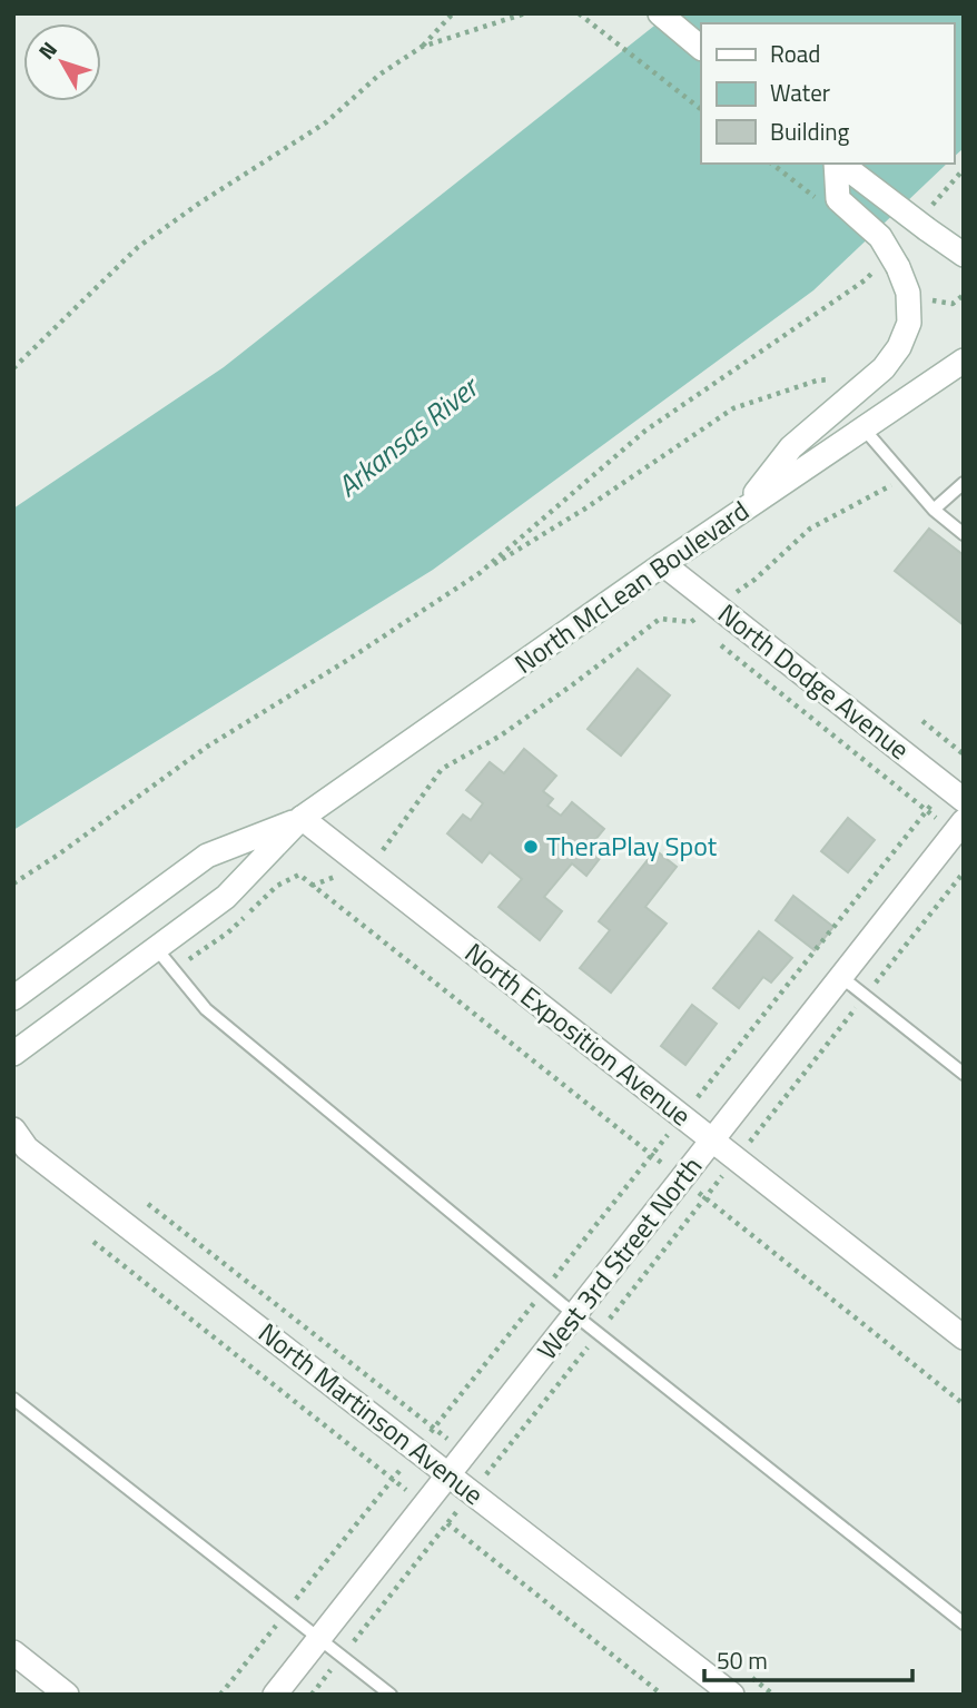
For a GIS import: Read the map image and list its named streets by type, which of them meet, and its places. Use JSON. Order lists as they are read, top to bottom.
{
  "streets": {
    "street": [
      "North McLean Boulevard",
      "North Dodge Avenue",
      "North Exposition Avenue",
      "West 3rd Street North",
      "North Martinson Avenue"
    ]
  },
  "crossings": [
    ["North McLean Boulevard", "North Dodge Avenue"],
    ["North McLean Boulevard", "North Exposition Avenue"],
    ["North Exposition Avenue", "West 3rd Street North"],
    ["West 3rd Street North", "North Martinson Avenue"]
  ],
  "water": ["Arkansas River"],
  "places": ["TheraPlay Spot"],
  "legend": ["Road", "Water", "Building"],
  "scale_bar": "50 m",
  "north": "top left"
}
